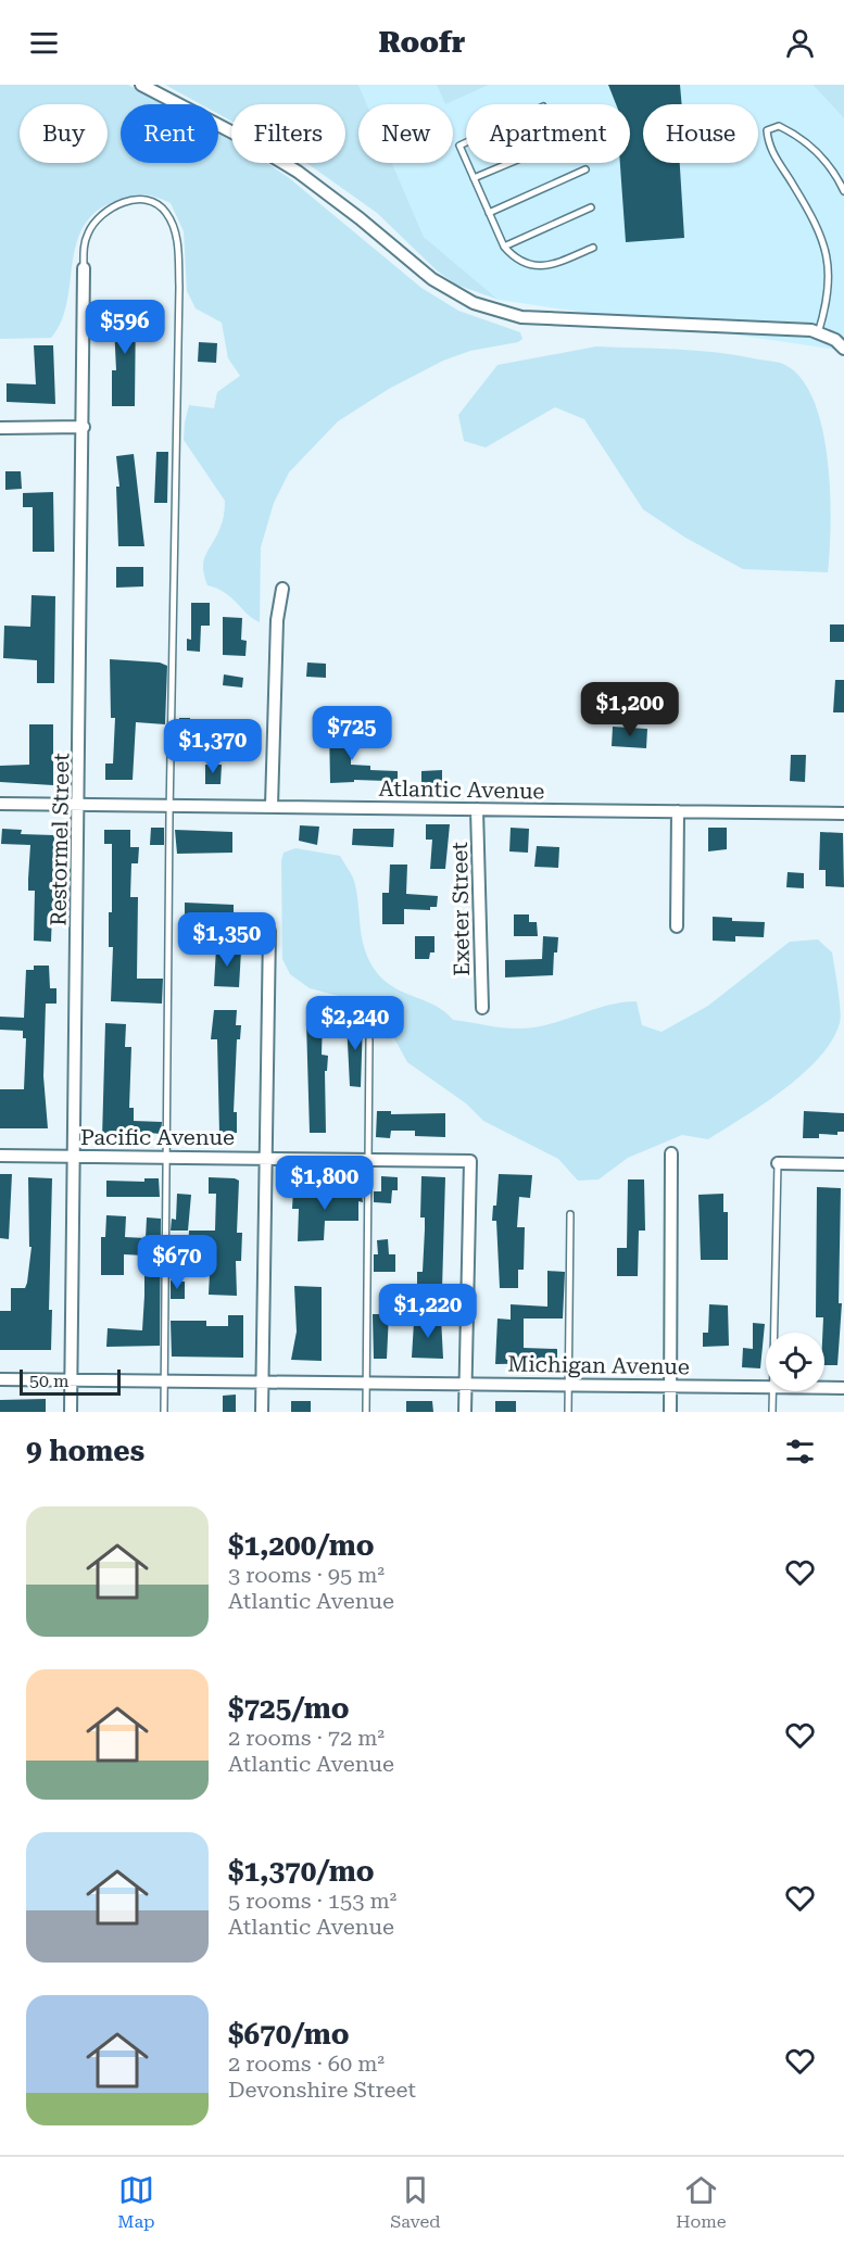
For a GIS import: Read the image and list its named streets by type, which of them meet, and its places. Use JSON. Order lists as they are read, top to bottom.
{
  "streets": {
    "street": [
      "Atlantic Avenue",
      "Restormel Street",
      "Exeter Street",
      "Pacific Avenue",
      "Michigan Avenue"
    ]
  },
  "crossings": [
    ["Atlantic Avenue", "Restormel Street"],
    ["Atlantic Avenue", "Exeter Street"],
    ["Restormel Street", "Pacific Avenue"],
    ["Restormel Street", "Michigan Avenue"],
    ["Pacific Avenue", "Michigan Avenue"]
  ],
  "scale_bar": "50 m",
  "page": {
    "header": "Roofr",
    "chip": [
      "Buy",
      "Rent",
      "Filters",
      "New",
      "Apartment",
      "House"
    ],
    "price": [
      "$596",
      "$1,200",
      "$725",
      "$1,370",
      "$1,350",
      "$2,240",
      "$1,800",
      "$670",
      "$1,220"
    ],
    "scale": "50 m",
    "heading": "9 homes",
    "list": [
      {
        "name": "$1,200/mo",
        "note": "3 rooms · 95 m² · Atlantic Avenue"
      },
      {
        "name": "$725/mo",
        "note": "2 rooms · 72 m² · Atlantic Avenue"
      },
      {
        "name": "$1,370/mo",
        "note": "5 rooms · 153 m² · Atlantic Avenue"
      },
      {
        "name": "$670/mo",
        "note": "2 rooms · 60 m² · Devonshire Street"
      }
    ],
    "tabs": ["Map", "Saved", "Home"]
  }
}
